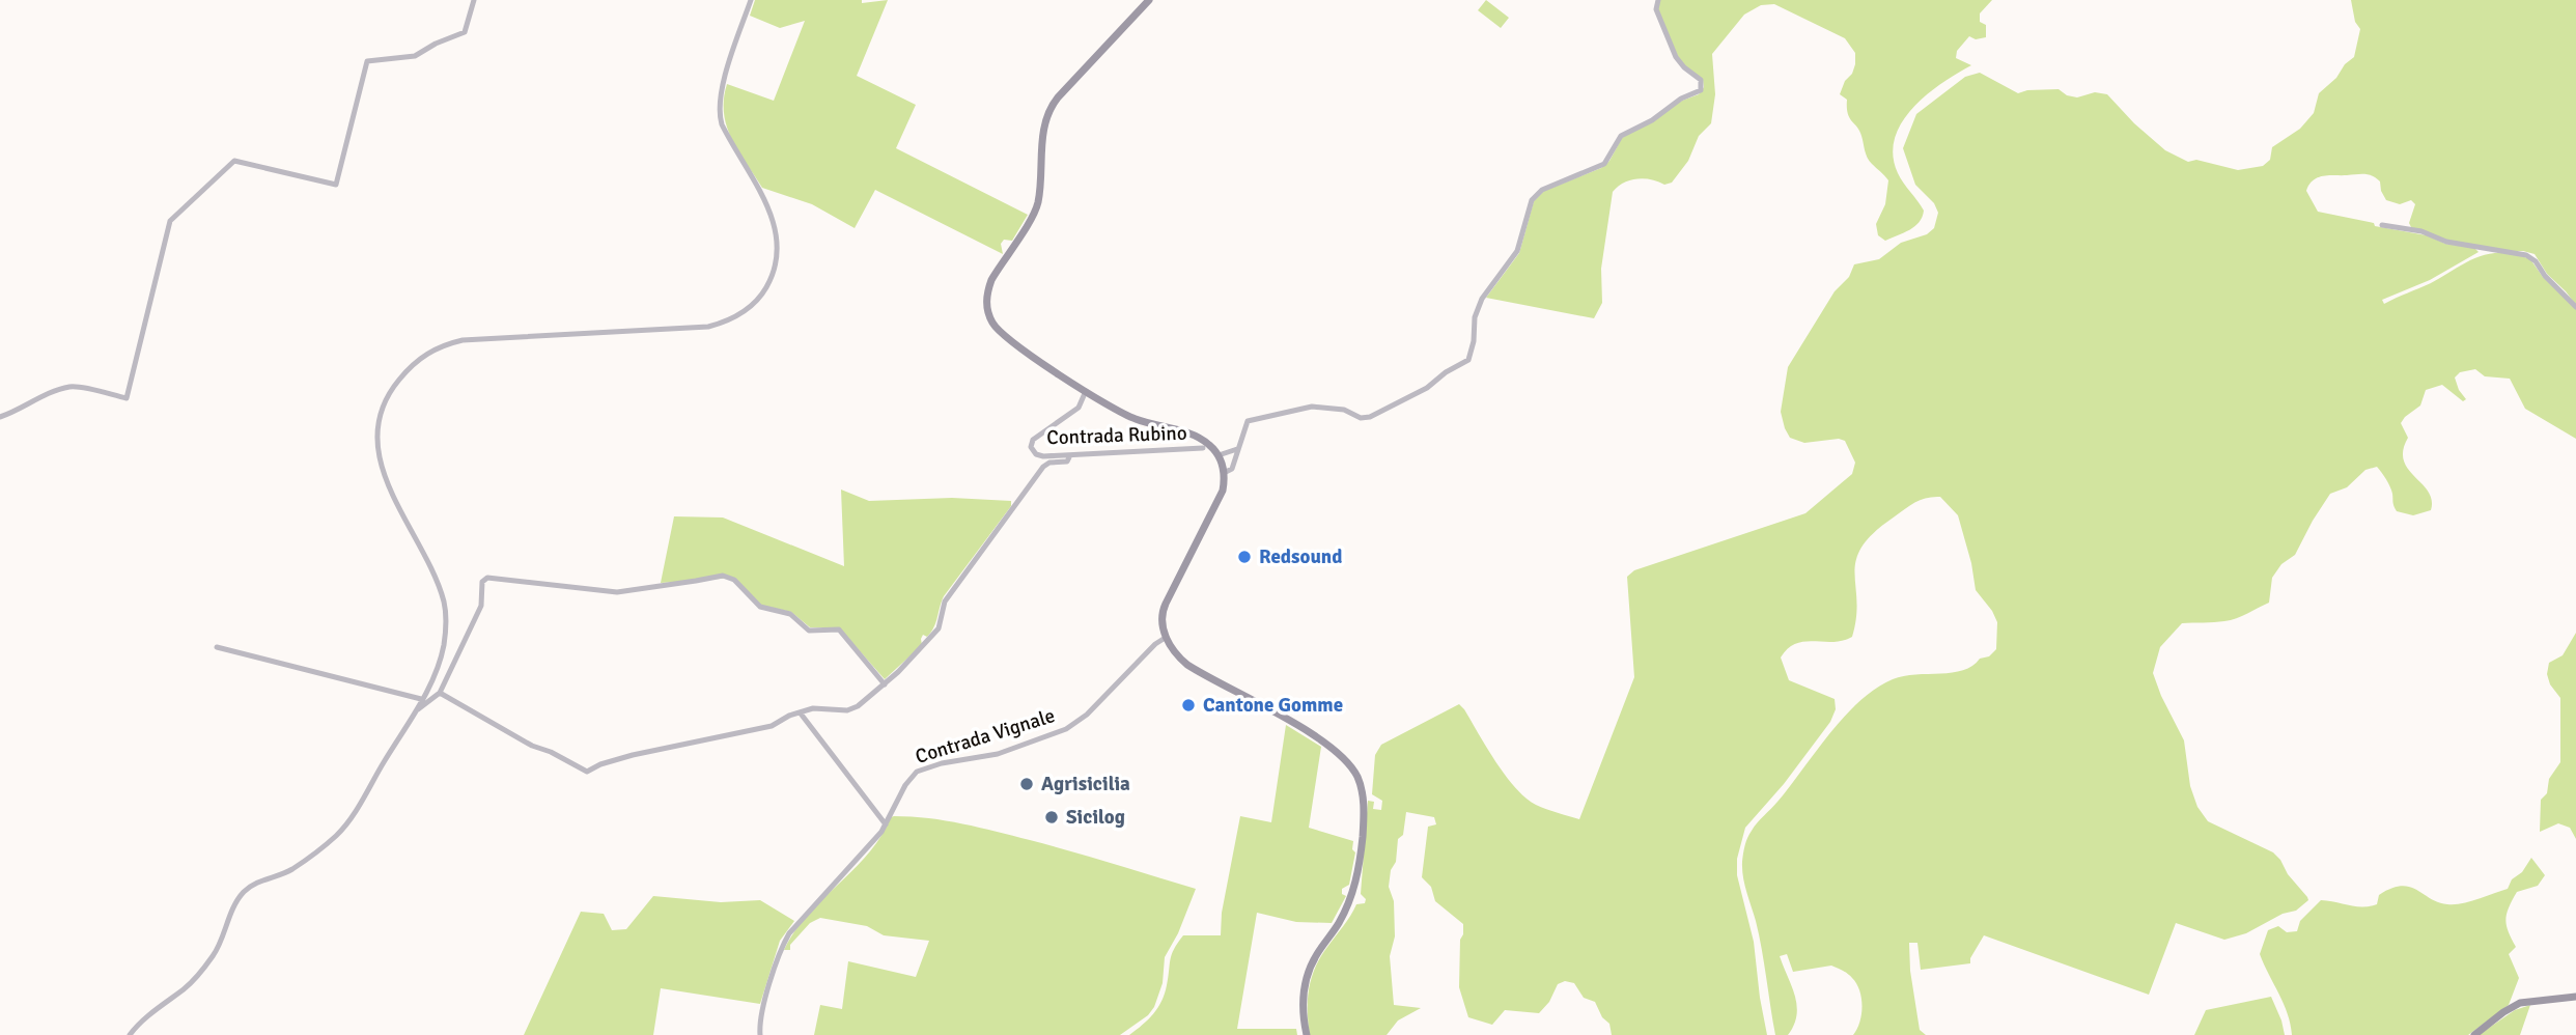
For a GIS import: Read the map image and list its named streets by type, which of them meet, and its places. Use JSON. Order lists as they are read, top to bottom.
{
  "streets": {
    "street": ["Contrada Rubino", "Contrada Vignale"]
  },
  "places": [
    "Redsound",
    "Cantone Gomme",
    "Agrisicilia",
    "Sicilog"
  ]
}
